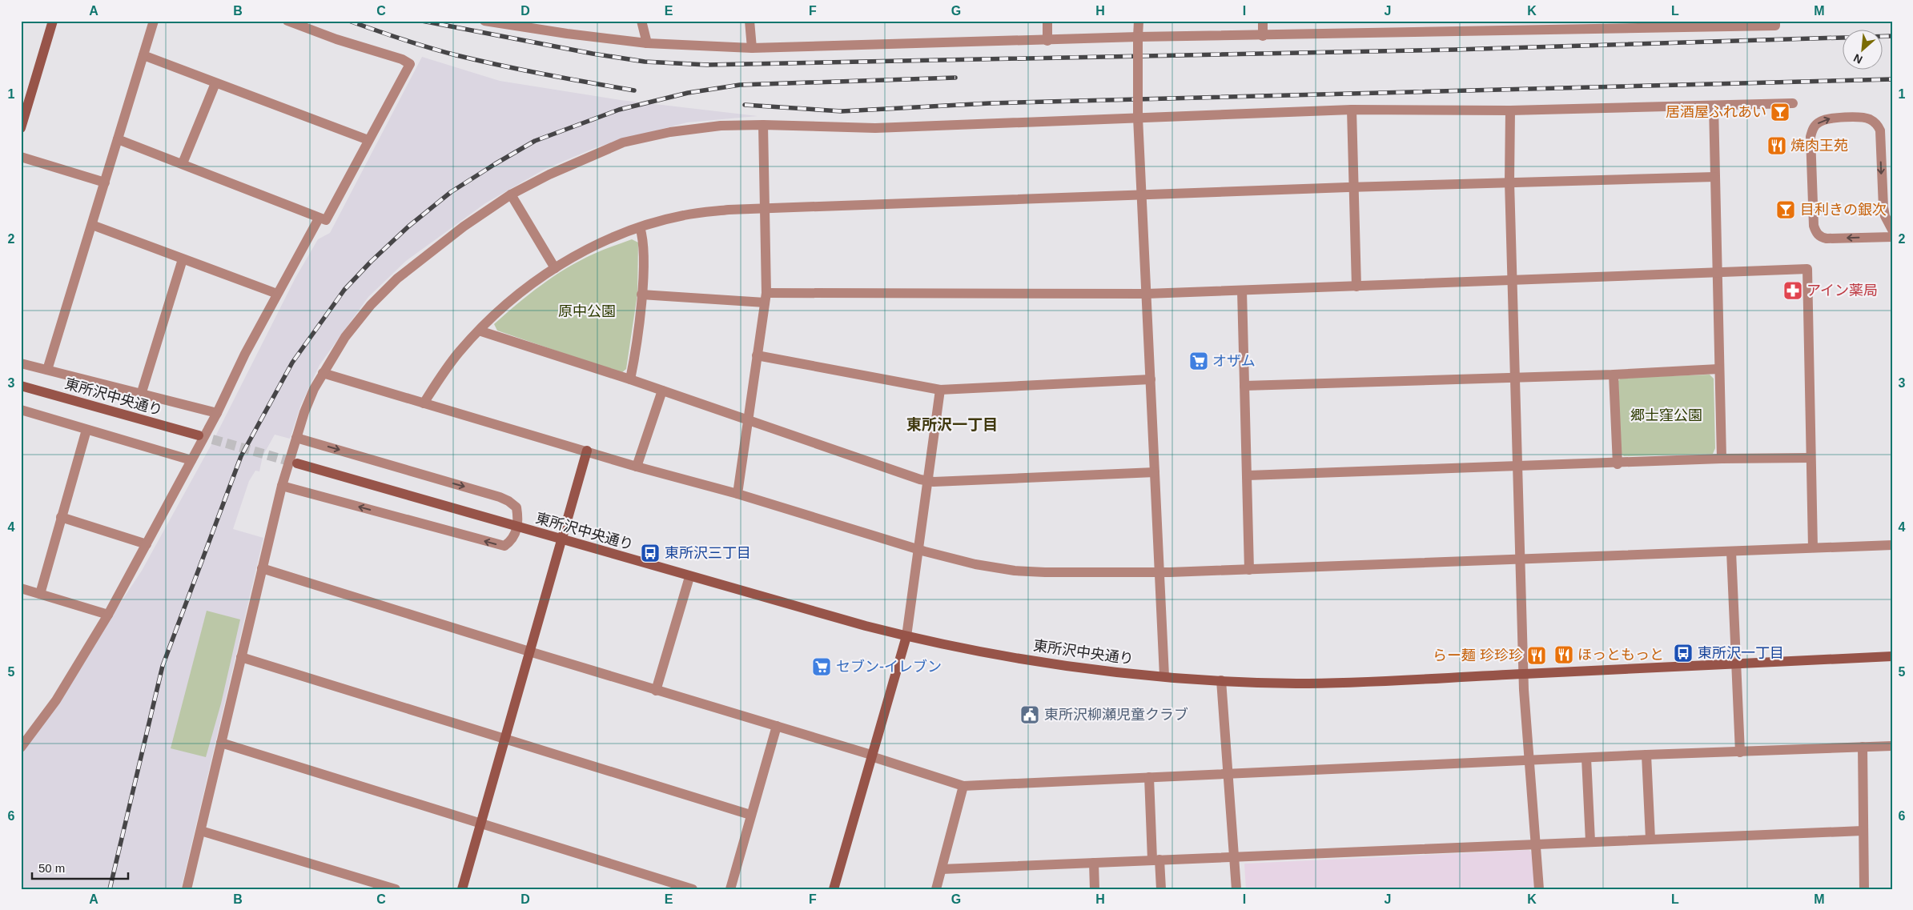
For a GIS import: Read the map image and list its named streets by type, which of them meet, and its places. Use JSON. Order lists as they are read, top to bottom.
{
  "streets": {
    "street": ["東所沢中央通り"]
  },
  "districts": ["東所沢一丁目"],
  "parks": ["原中公園", "郷士窪公園"],
  "places": {
    "bar": ["居酒屋ふれあい", "目利きの銀次"],
    "restaurant": ["焼肉王苑", "ほっともっと", "らー麺 珍珍珍"],
    "pharmacy": ["アイン薬局"],
    "supermarket": ["オザム", "セブン-イレブン"],
    "bus stop": ["東所沢三丁目", "東所沢一丁目"],
    "public building": ["東所沢柳瀬児童クラブ"]
  },
  "scale_bar": "50 m",
  "north": "bottom left",
  "grid": {
    "columns": [
      "A",
      "B",
      "C",
      "D",
      "E",
      "F",
      "G",
      "H",
      "I",
      "J",
      "K",
      "L",
      "M"
    ],
    "rows": [
      "1",
      "2",
      "3",
      "4",
      "5",
      "6"
    ]
  }
}
